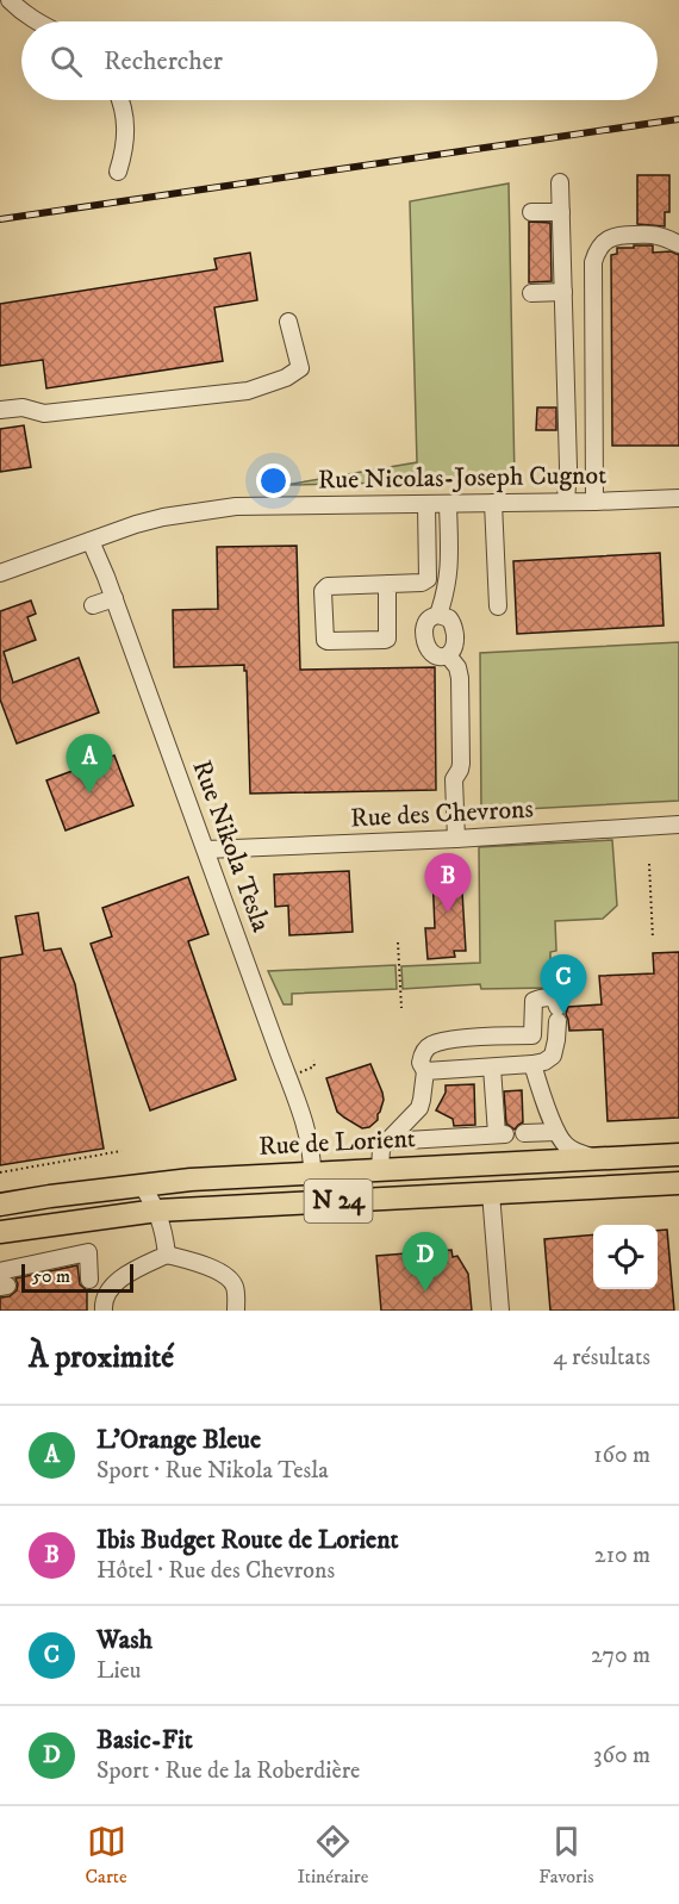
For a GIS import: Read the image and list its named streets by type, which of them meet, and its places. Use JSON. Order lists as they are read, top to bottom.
{
  "streets": {
    "main road": ["Rue de Lorient", "N 24"],
    "street": ["Rue Nicolas-Joseph Cugnot", "Rue des Chevrons", "Rue Nikola Tesla"]
  },
  "crossings": [
    ["Rue Nicolas-Joseph Cugnot", "Rue Nikola Tesla"],
    ["Rue des Chevrons", "Rue Nikola Tesla"],
    ["Rue Nikola Tesla", "Rue de Lorient"]
  ],
  "scale_bar": "50 m",
  "page": {
    "search": "Rechercher",
    "pins": [
      "A",
      "B",
      "C",
      "D"
    ],
    "scale": "50 m",
    "heading": ["À proximité", "4 résultats"],
    "list": [
      {
        "mark": "A",
        "name": "L'Orange Bleue",
        "note": "Sport · Rue Nikola Tesla",
        "value": "160 m"
      },
      {
        "mark": "B",
        "name": "Ibis Budget Route de Lorient",
        "note": "Hôtel · Rue des Chevrons",
        "value": "210 m"
      },
      {
        "mark": "C",
        "name": "Wash",
        "note": "Lieu",
        "value": "270 m"
      },
      {
        "mark": "D",
        "name": "Basic-Fit",
        "note": "Sport · Rue de la Roberdière",
        "value": "360 m"
      }
    ],
    "nav": ["Carte", "Itinéraire", "Favoris"]
  }
}
